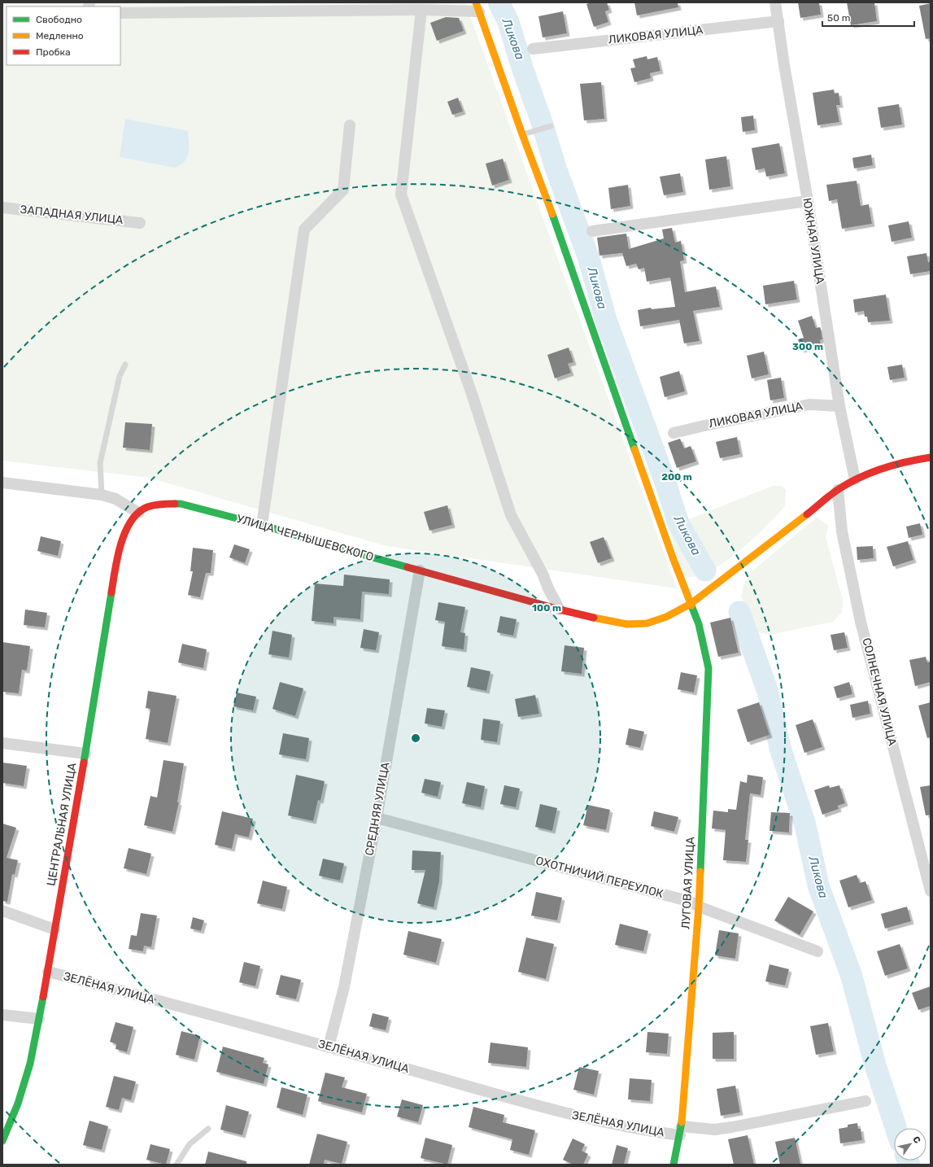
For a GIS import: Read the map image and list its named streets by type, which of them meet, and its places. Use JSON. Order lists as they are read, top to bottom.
{
  "streets": {
    "street": [
      "ЛИКОВАЯ УЛИЦА",
      "ЗАПАДНАЯ УЛИЦА",
      "ЮЖНАЯ УЛИЦА",
      "УЛИЦА ЧЕРНЫШЕВСКОГО",
      "СОЛНЕЧНАЯ УЛИЦА",
      "СРЕДНЯЯ УЛИЦА",
      "ЦЕНТРАЛЬНАЯ УЛИЦА",
      "ОХОТНИЧИЙ ПЕРЕУЛОК",
      "ЛУГОВАЯ УЛИЦА",
      "ЗЕЛЁНАЯ УЛИЦА"
    ]
  },
  "crossings": [
    ["ЛИКОВАЯ УЛИЦА", "ЮЖНАЯ УЛИЦА"],
    ["ЮЖНАЯ УЛИЦА", "УЛИЦА ЧЕРНЫШЕВСКОГО"],
    ["УЛИЦА ЧЕРНЫШЕВСКОГО", "СОЛНЕЧНАЯ УЛИЦА"],
    ["УЛИЦА ЧЕРНЫШЕВСКОГО", "СРЕДНЯЯ УЛИЦА"],
    ["УЛИЦА ЧЕРНЫШЕВСКОГО", "ЦЕНТРАЛЬНАЯ УЛИЦА"],
    ["УЛИЦА ЧЕРНЫШЕВСКОГО", "ЛУГОВАЯ УЛИЦА"],
    ["СРЕДНЯЯ УЛИЦА", "ОХОТНИЧИЙ ПЕРЕУЛОК"],
    ["СРЕДНЯЯ УЛИЦА", "ЗЕЛЁНАЯ УЛИЦА"],
    ["ЦЕНТРАЛЬНАЯ УЛИЦА", "ЗЕЛЁНАЯ УЛИЦА"],
    ["ОХОТНИЧИЙ ПЕРЕУЛОК", "ЛУГОВАЯ УЛИЦА"],
    ["ЛУГОВАЯ УЛИЦА", "ЗЕЛЁНАЯ УЛИЦА"]
  ],
  "water": ["Ликова"],
  "legend": ["Свободно", "Медленно", "Пробка"],
  "scale_bar": "50 m",
  "north": "top right",
  "rings": ["300 m", "200 m", "100 m"]
}
